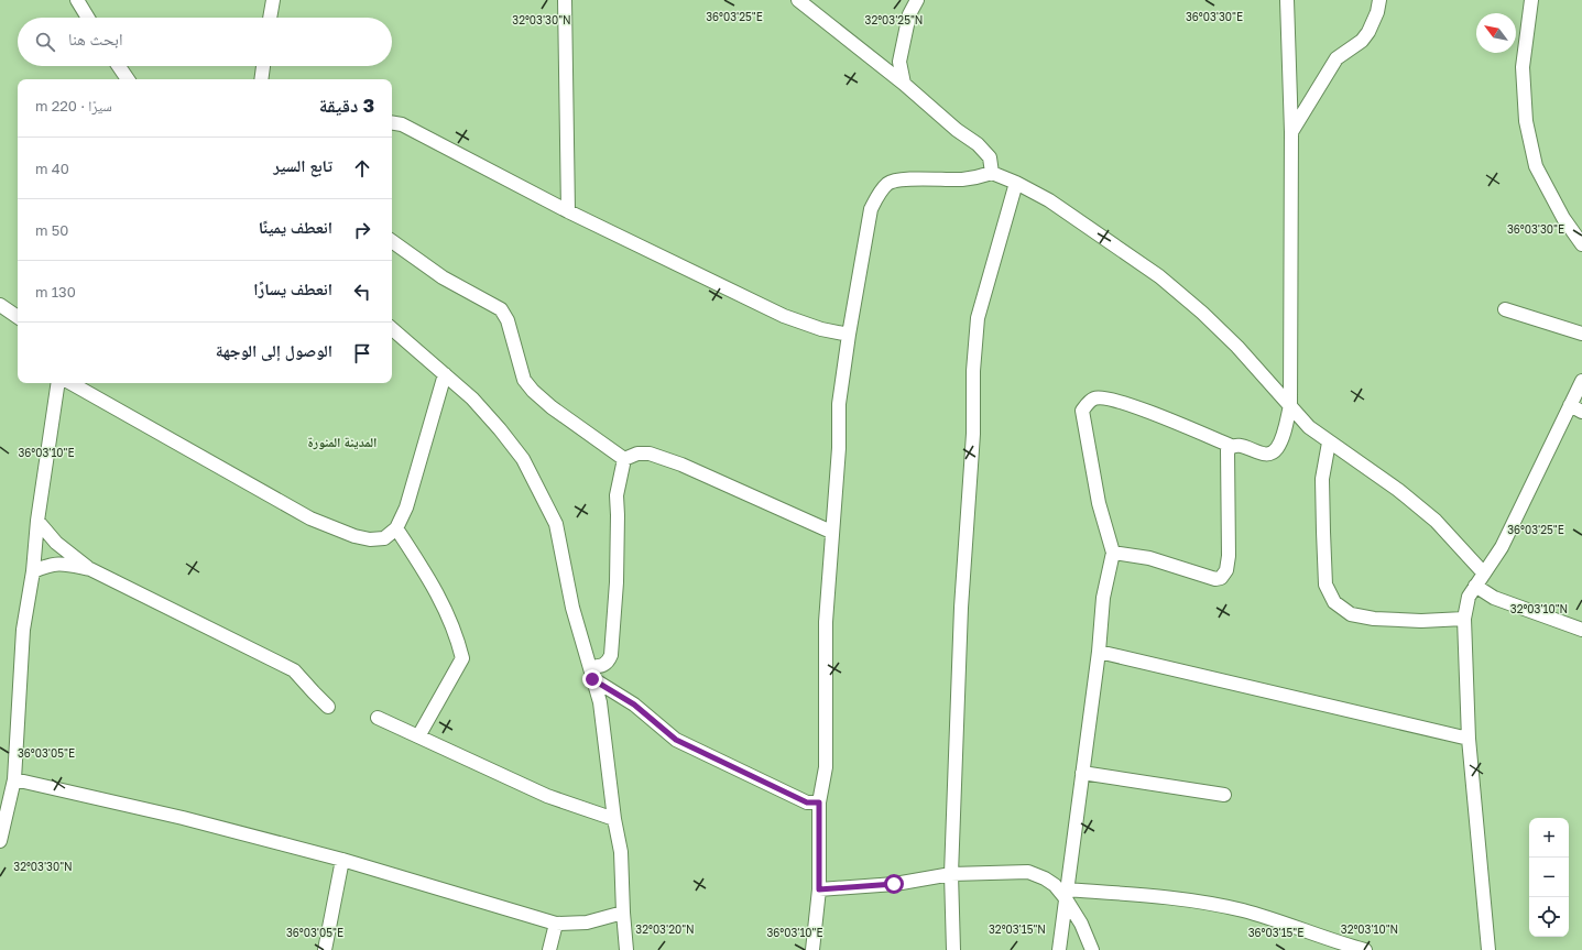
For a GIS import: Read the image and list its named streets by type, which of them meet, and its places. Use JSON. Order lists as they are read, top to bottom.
{
  "districts": ["المدينة المنورة"],
  "north": "top left",
  "page": {
    "search": "ابحث هنا",
    "heading": ["3 دقيقة", "سيرًا · 220 m"],
    "list": [
      ["تابع السير", "40 m"],
      ["انعطف يمينًا", "50 m"],
      ["انعطف يسارًا", "130 m"],
      "الوصول إلى الوجهة"
    ],
    "map_buttons": ["+", "−"]
  },
  "coordinates": [
    "36°03'30\"E",
    "36°03'25\"E",
    "32°03'30\"N",
    "32°03'25\"N",
    "36°03'10\"E",
    "32°03'10\"N",
    "36°03'05\"E",
    "32°03'20\"N",
    "32°03'15\"N",
    "36°03'15\"E"
  ]
}
